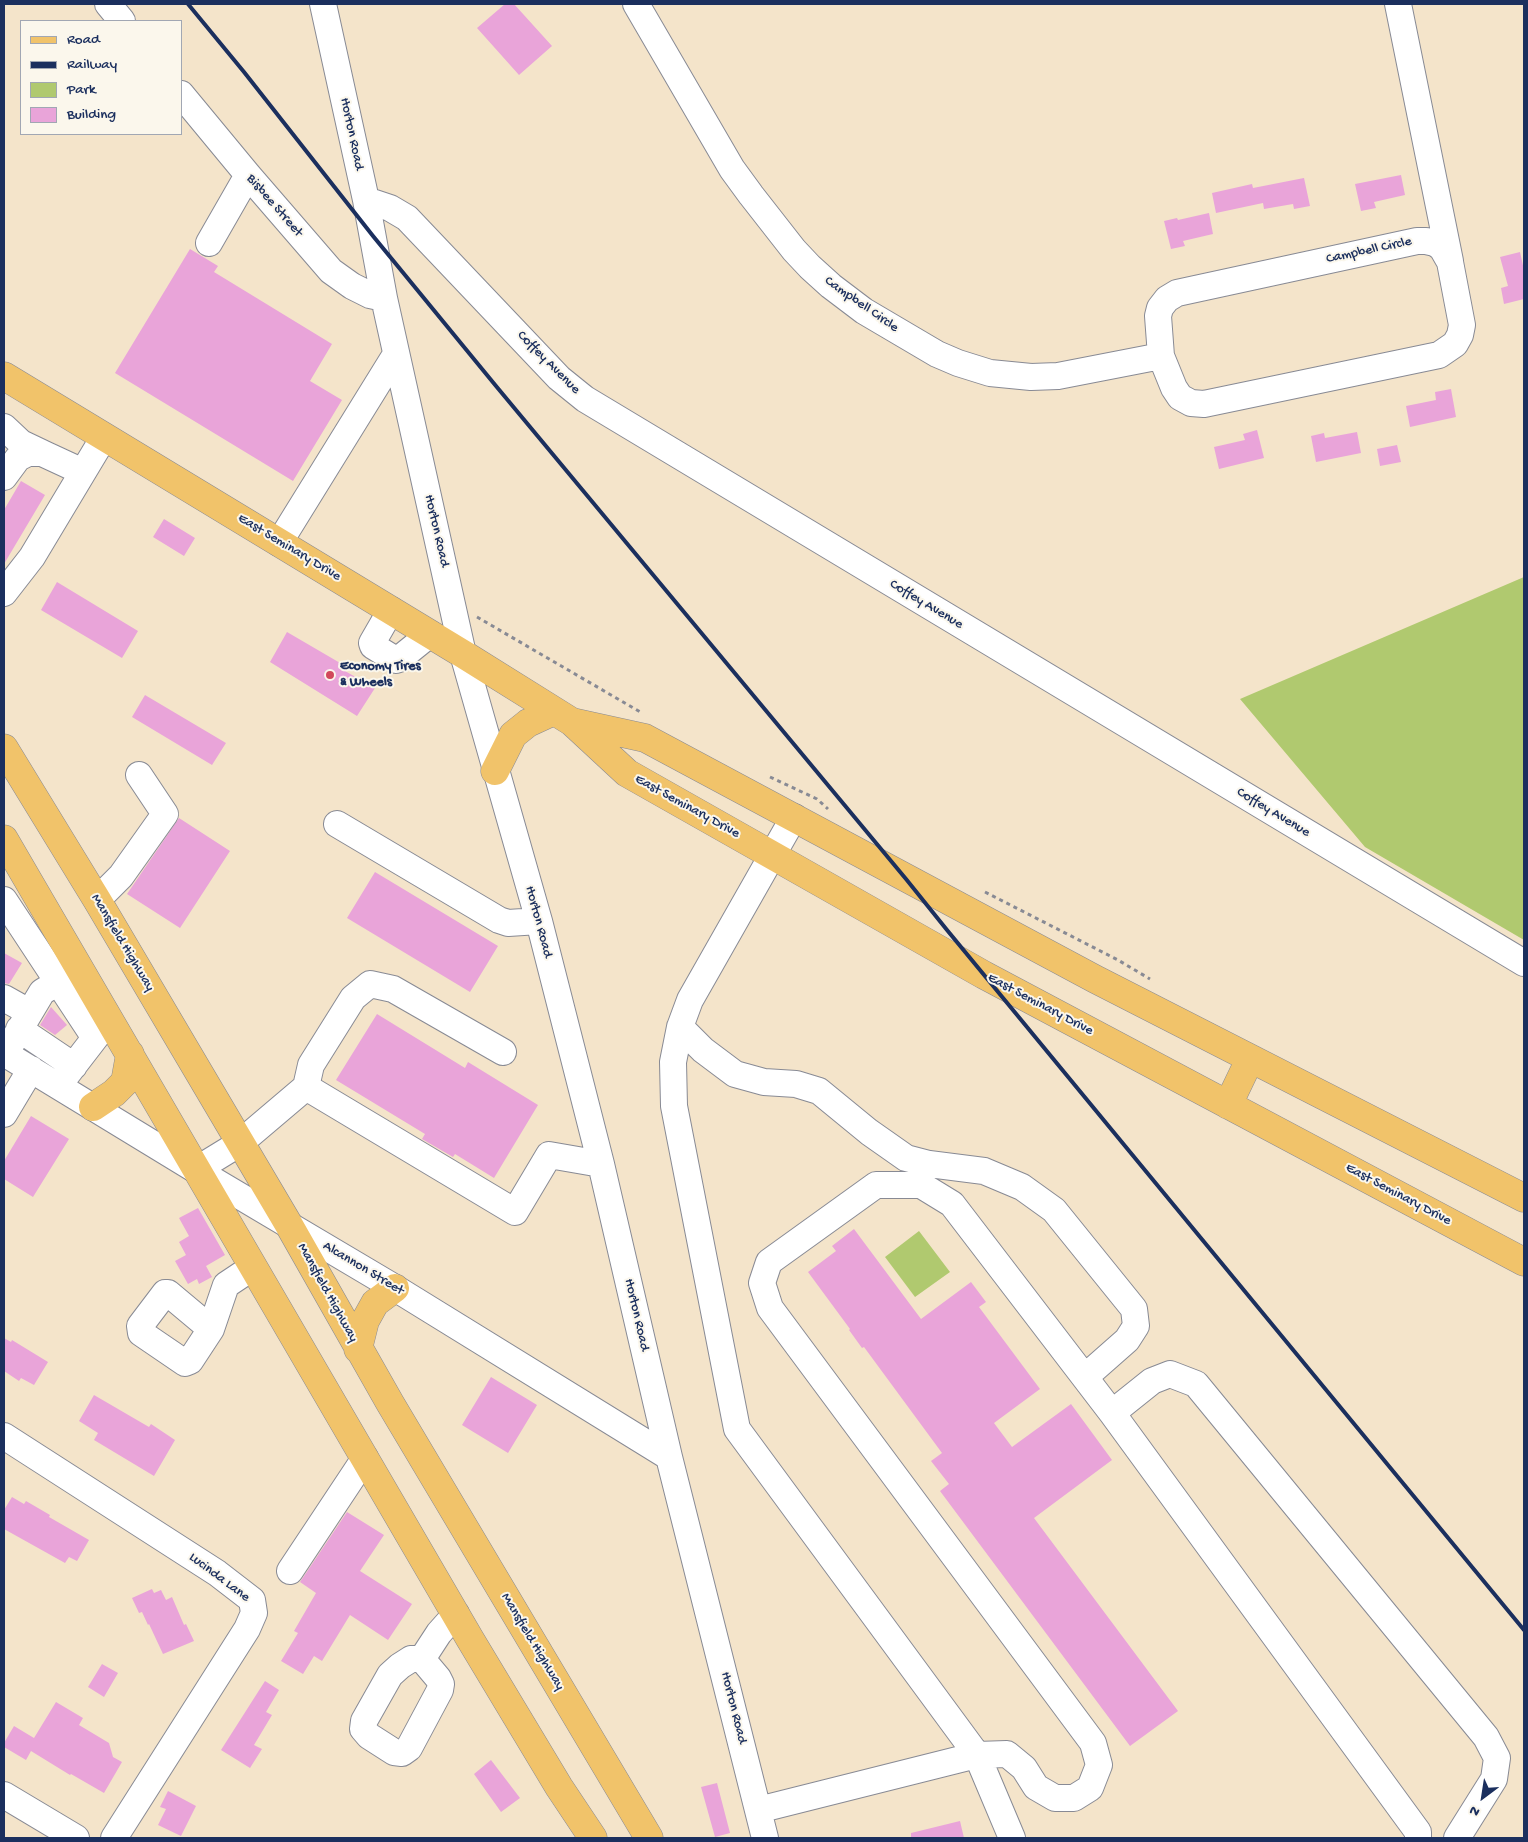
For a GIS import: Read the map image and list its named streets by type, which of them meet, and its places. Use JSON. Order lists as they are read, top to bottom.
{
  "streets": {
    "main road": ["East Seminary Drive", "Mansfield Highway"],
    "street": [
      "Horton Road",
      "Bisbee Street",
      "Campbell Circle",
      "Coffey Avenue",
      "Alcannon Street",
      "Lucinda Lane"
    ]
  },
  "crossings": [
    ["Horton Road", "Bisbee Street"],
    ["Horton Road", "Coffey Avenue"],
    ["Horton Road", "East Seminary Drive"],
    ["Horton Road", "Alcannon Street"],
    ["Mansfield Highway", "Alcannon Street"]
  ],
  "places": ["Economy Tires & Wheels"],
  "legend": [
    "Road",
    "Railway",
    "Park",
    "Building"
  ],
  "north": "bottom left"
}
